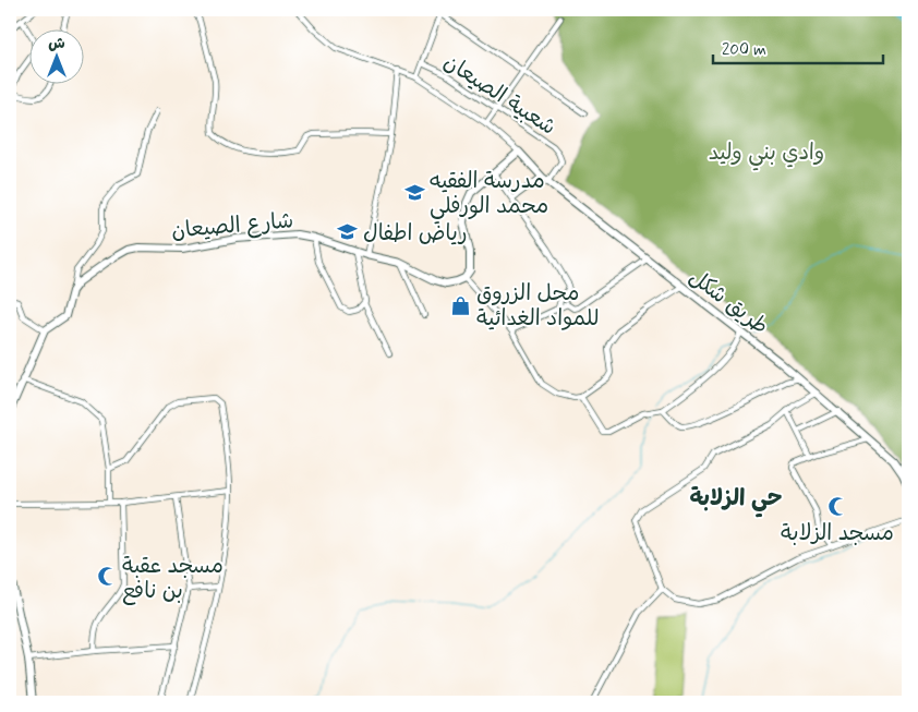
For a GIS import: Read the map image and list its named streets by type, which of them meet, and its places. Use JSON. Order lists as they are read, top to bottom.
{
  "streets": {
    "main road": ["شارع الصيعان", "طريق شكل"],
    "street": ["شعبية الصيعان"]
  },
  "crossings": [
    ["شعبية الصيعان", "طريق شكل"]
  ],
  "districts": ["حي الزلابة"],
  "parks": ["وادي بني وليد"],
  "places": {
    "school or university": ["مدرسة الفقيه محمد الورفلي", "رياض اطفال"],
    "shop": ["محل الزروق للمواد الغدائية"],
    "mosque": ["مسجد الزلابة", "مسجد عقبة بن نافع"]
  },
  "scale_bar": "200 m",
  "north": "top"
}
